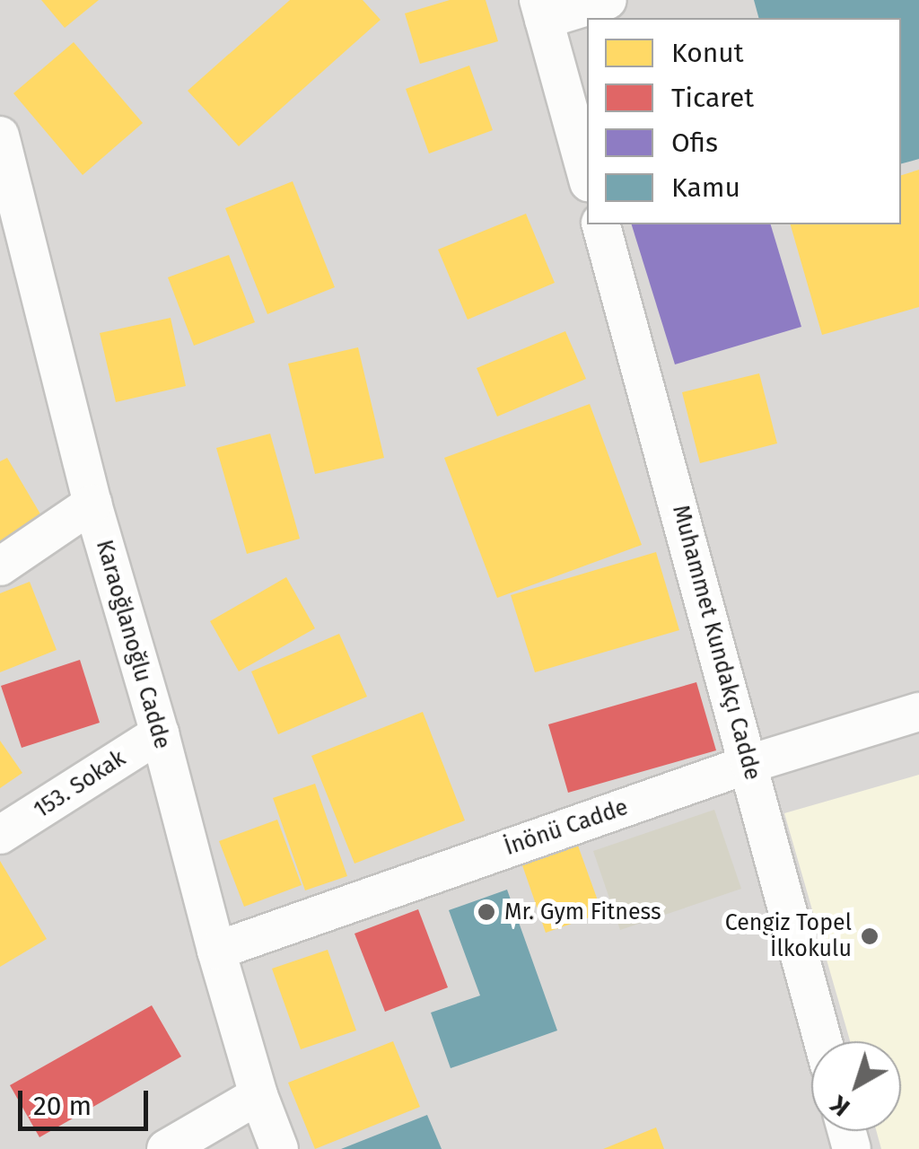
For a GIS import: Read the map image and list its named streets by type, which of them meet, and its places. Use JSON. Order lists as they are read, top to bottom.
{
  "streets": {
    "street": [
      "Muhammet Kundakçı Cadde",
      "Karaoğlanoğlu Cadde",
      "153. Sokak",
      "İnönü Cadde"
    ]
  },
  "crossings": [
    ["Muhammet Kundakçı Cadde", "İnönü Cadde"],
    ["Karaoğlanoğlu Cadde", "153. Sokak"],
    ["Karaoğlanoğlu Cadde", "İnönü Cadde"]
  ],
  "places": ["Mr. Gym Fitness", "Cengiz Topel İlkokulu"],
  "legend": [
    "Konut",
    "Ticaret",
    "Ofis",
    "Kamu"
  ],
  "scale_bar": "20 m",
  "north": "bottom left"
}
